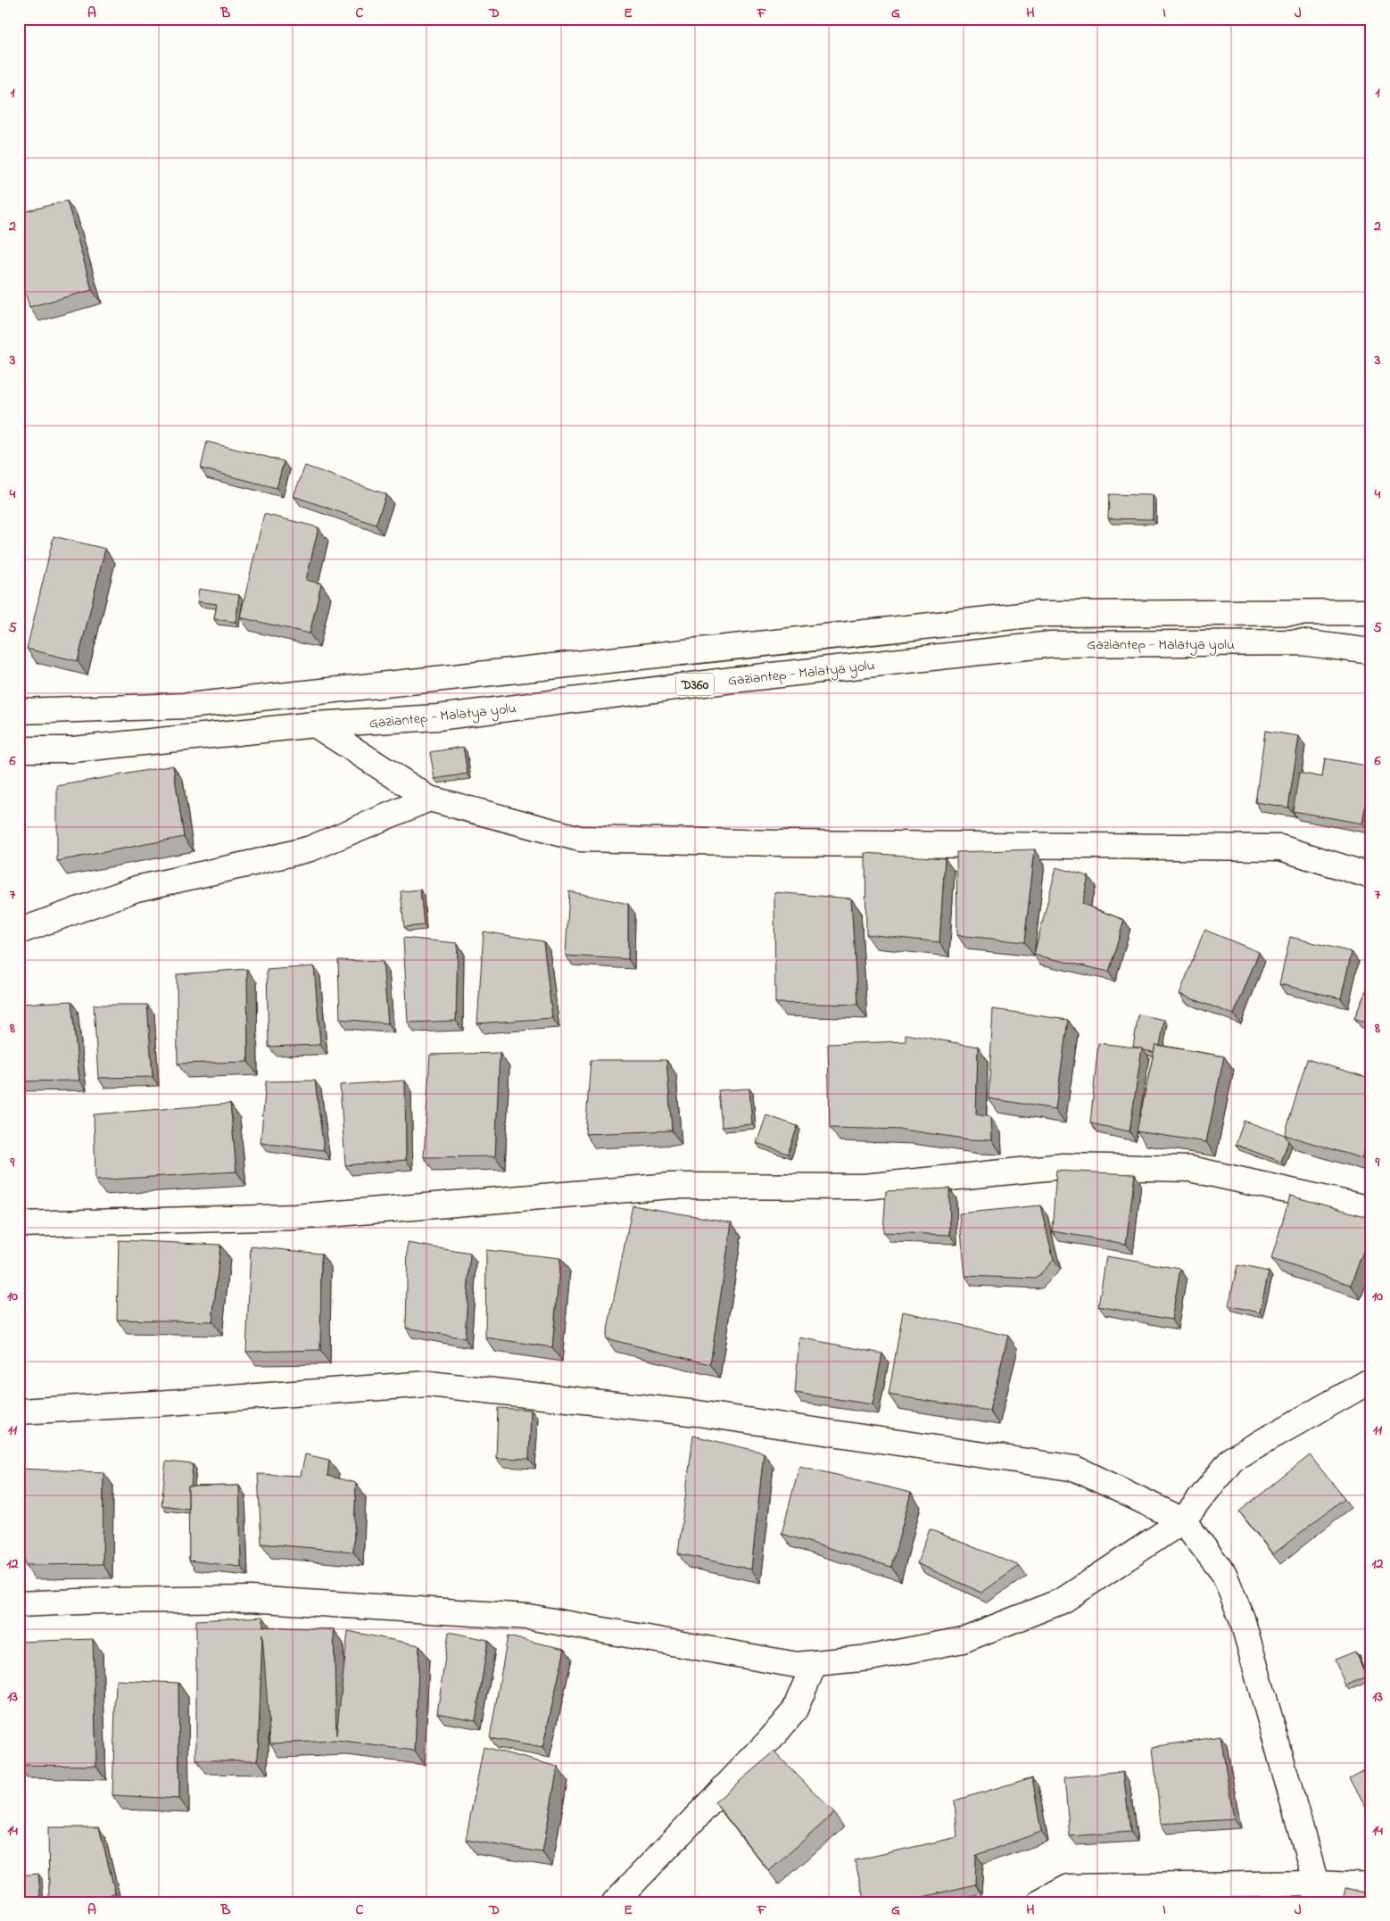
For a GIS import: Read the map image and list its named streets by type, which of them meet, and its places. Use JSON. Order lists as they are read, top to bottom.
{
  "streets": {
    "main road": ["Gaziantep - Malatya yolu", "D360"]
  },
  "grid": {
    "columns": [
      "A",
      "B",
      "C",
      "D",
      "E",
      "F",
      "G",
      "H",
      "I",
      "J"
    ],
    "rows": [
      "1",
      "2",
      "3",
      "4",
      "5",
      "6",
      "7",
      "8",
      "9",
      "10",
      "11",
      "12",
      "13",
      "14"
    ]
  }
}
